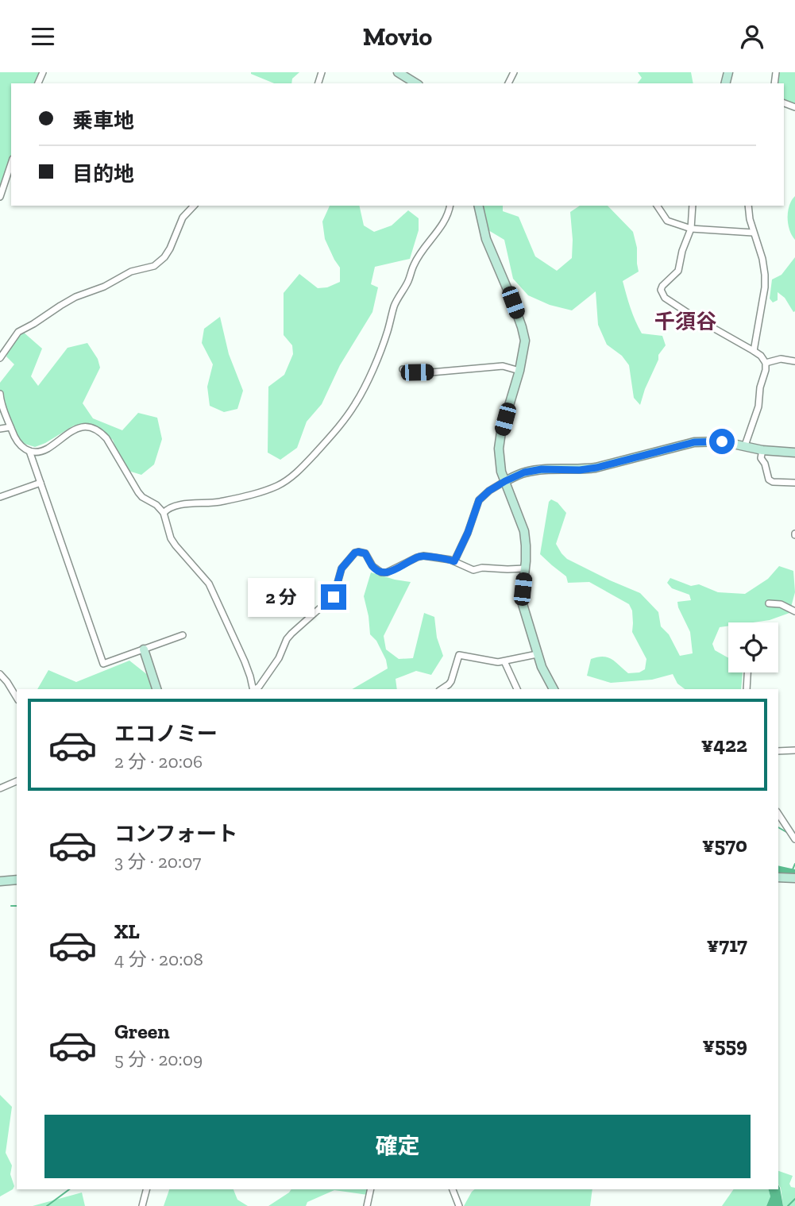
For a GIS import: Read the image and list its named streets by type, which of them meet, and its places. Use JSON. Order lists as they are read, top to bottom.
{
  "districts": ["千須谷"],
  "page": {
    "header": "Movio",
    "banner": ["乗車地", "目的地"],
    "bubble": "2 分",
    "list": [
      {
        "name": "エコノミー",
        "note": "2 分 · 20:06",
        "value": "¥422"
      },
      {
        "name": "コンフォート",
        "note": "3 分 · 20:07",
        "value": "¥570"
      },
      {
        "name": "XL",
        "note": "4 分 · 20:08",
        "value": "¥717"
      },
      {
        "name": "Green",
        "note": "5 分 · 20:09",
        "value": "¥559"
      }
    ],
    "buttons": "確定"
  }
}
